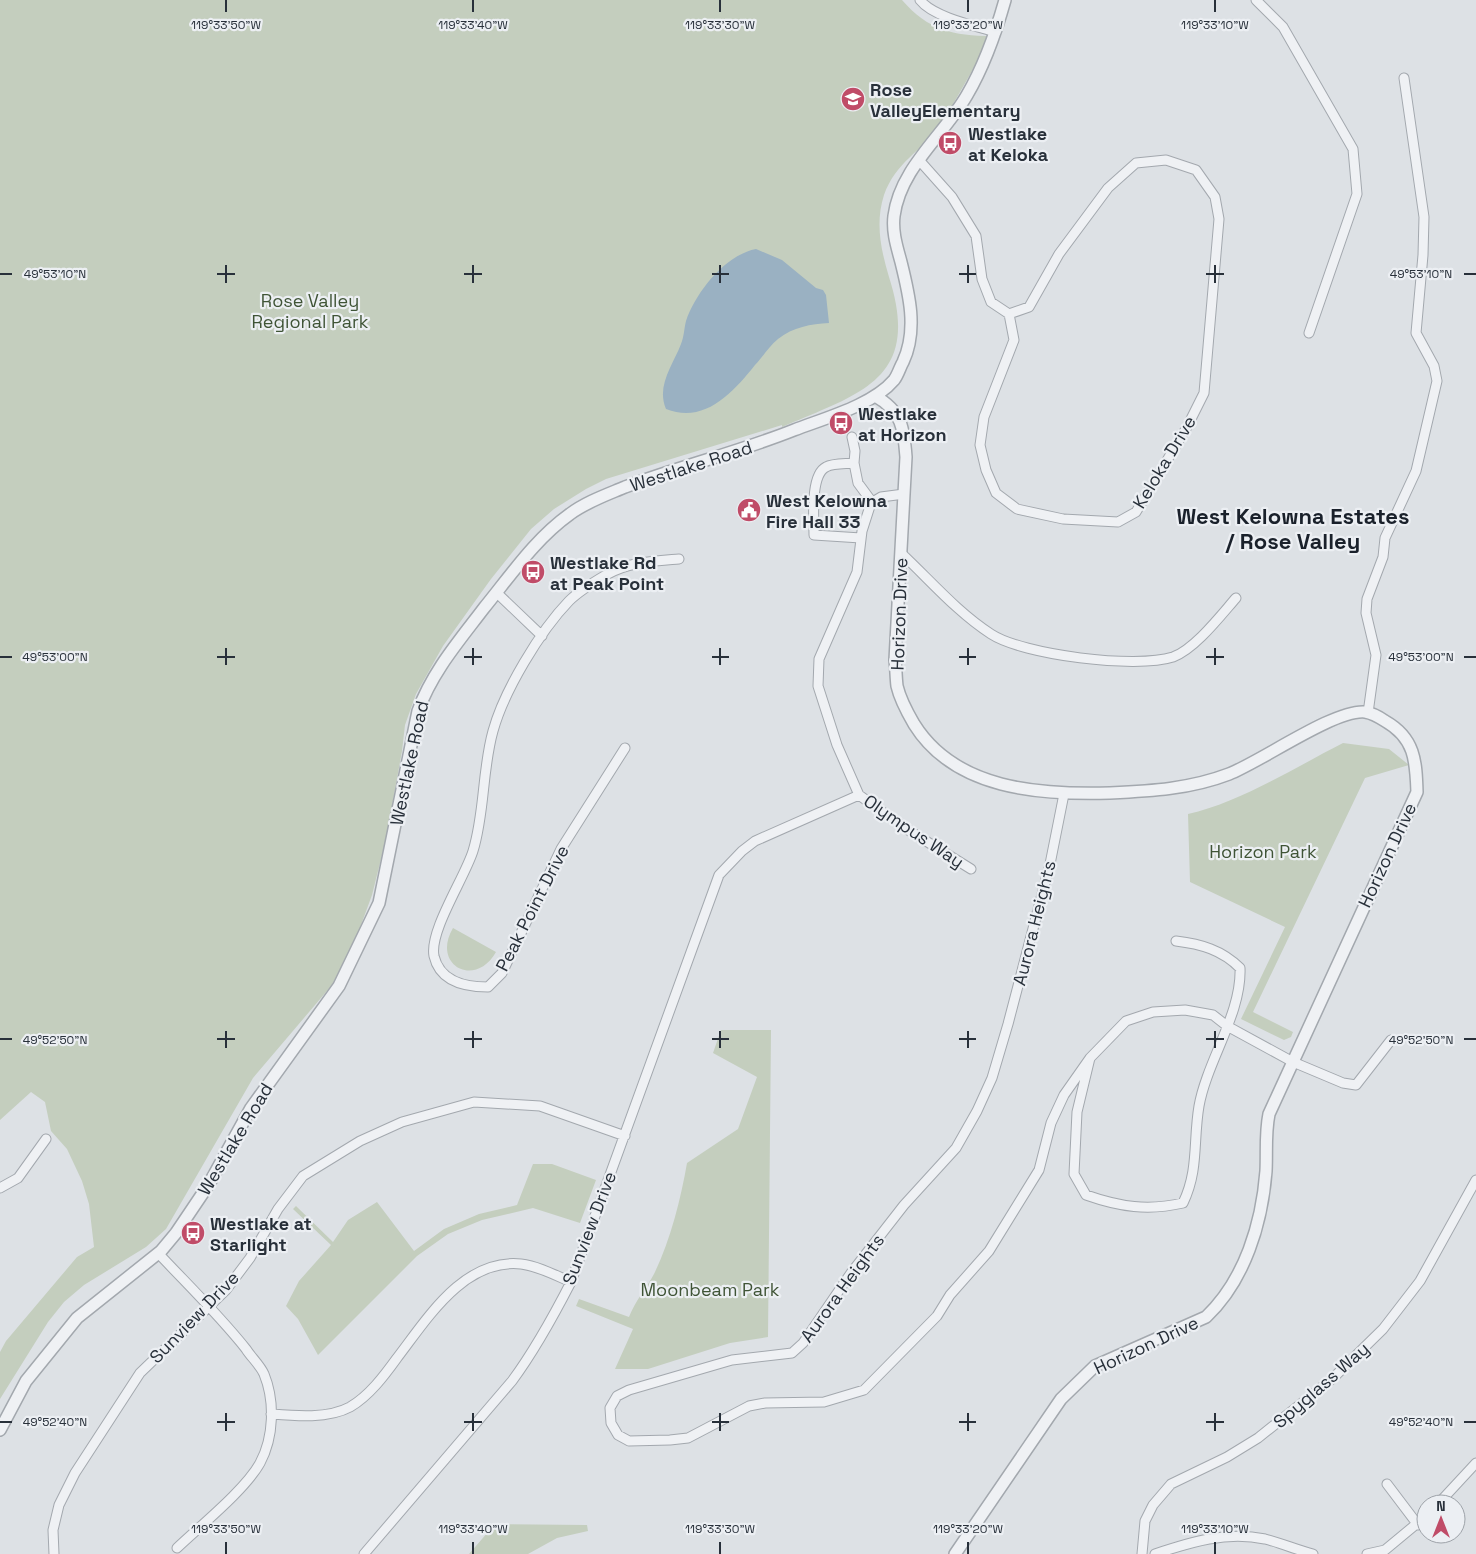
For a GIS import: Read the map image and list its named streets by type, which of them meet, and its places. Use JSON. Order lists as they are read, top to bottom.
{
  "streets": {
    "street": [
      "Keloka Drive",
      "Westlake Road",
      "Horizon Drive",
      "Olympus Way",
      "Peak Point Drive",
      "Aurora Heights",
      "Sunview Drive",
      "Spyglass Way"
    ]
  },
  "crossings": [
    ["Westlake Road", "Horizon Drive"],
    ["Horizon Drive", "Aurora Heights"],
    ["Olympus Way", "Sunview Drive"]
  ],
  "districts": ["West Kelowna Estates / Rose Valley"],
  "parks": ["Rose Valley Regional Park", "Horizon Park", "Moonbeam Park"],
  "places": {
    "school or university": ["Rose ValleyElementary"],
    "bus stop": [
      "Westlake at Keloka",
      "Westlake at Horizon",
      "Westlake Rd at Peak Point",
      "Westlake at Starlight"
    ],
    "public building": ["West Kelowna Fire Hall 33"]
  },
  "north": "top",
  "coordinates": [
    "119°33'50\"W",
    "119°33'40\"W",
    "119°33'30\"W",
    "119°33'20\"W",
    "119°33'10\"W",
    "49°53'10\"N",
    "49°53'00\"N",
    "49°52'50\"N",
    "49°52'40\"N"
  ]
}
